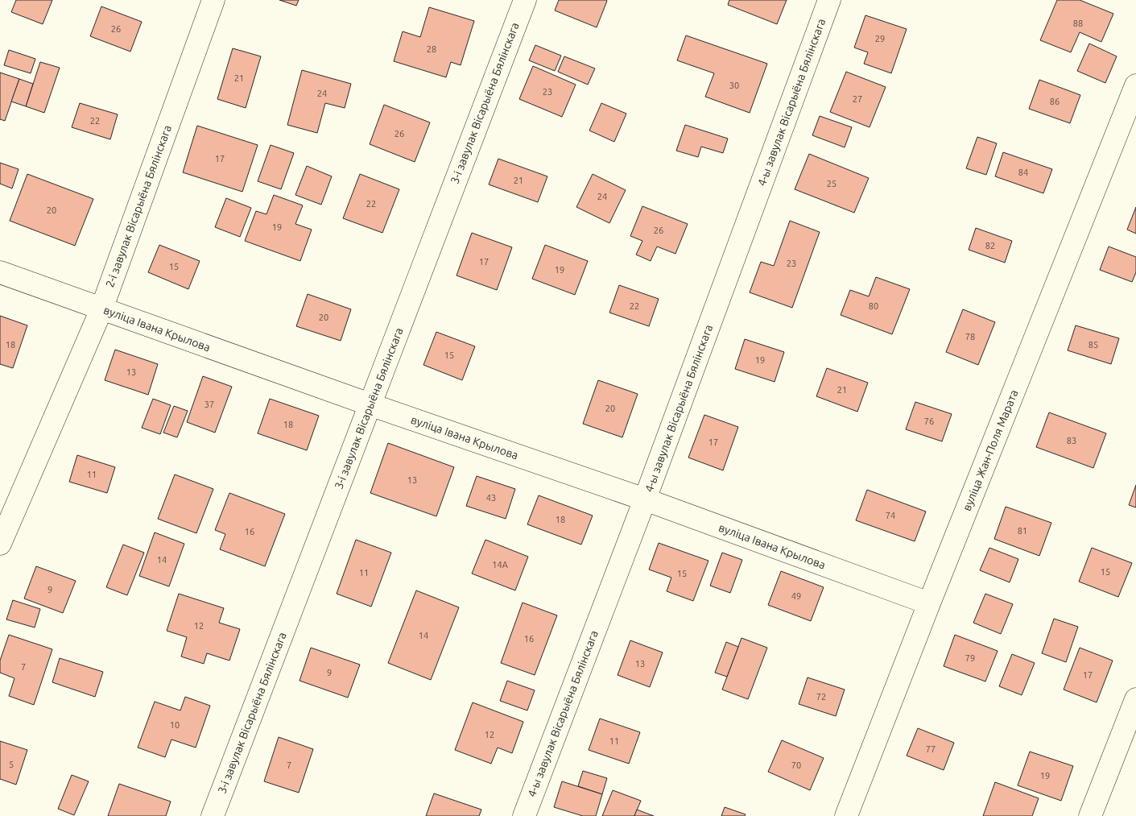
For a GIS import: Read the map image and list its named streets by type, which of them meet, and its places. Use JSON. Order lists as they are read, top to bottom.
{
  "streets": {
    "street": [
      "4-ы завулак Вісарыёна Бялінскага",
      "3-і завулак Вісарыёна Бялінскага",
      "2-і завулак Вісарыёна Бялінскага",
      "вуліца Івана Крылова",
      "вуліца Жан-Поля Марата"
    ]
  },
  "crossings": [
    ["4-ы завулак Вісарыёна Бялінскага", "вуліца Івана Крылова"],
    ["3-і завулак Вісарыёна Бялінскага", "вуліца Івана Крылова"],
    ["2-і завулак Вісарыёна Бялінскага", "вуліца Івана Крылова"],
    ["вуліца Івана Крылова", "вуліца Жан-Поля Марата"]
  ],
  "house_numbers": [
    "88",
    "26",
    "29",
    "28",
    "21",
    "30",
    "23",
    "24",
    "27",
    "86",
    "22",
    "26",
    "17",
    "84",
    "21",
    "25",
    "24",
    "22",
    "20",
    "19",
    "26",
    "82",
    "17",
    "23",
    "15",
    "19",
    "22",
    "80",
    "20",
    "78",
    "18",
    "85",
    "15",
    "19",
    "13",
    "21",
    "37",
    "20",
    "76",
    "18",
    "83",
    "17",
    "11",
    "13",
    "43",
    "74",
    "18",
    "81",
    "16",
    "14",
    "14А",
    "15",
    "11",
    "15",
    "9",
    "49",
    "12",
    "14",
    "16",
    "79",
    "13",
    "7",
    "9",
    "17",
    "72",
    "10",
    "12",
    "11",
    "77",
    "5",
    "7",
    "70",
    "19"
  ]
}
